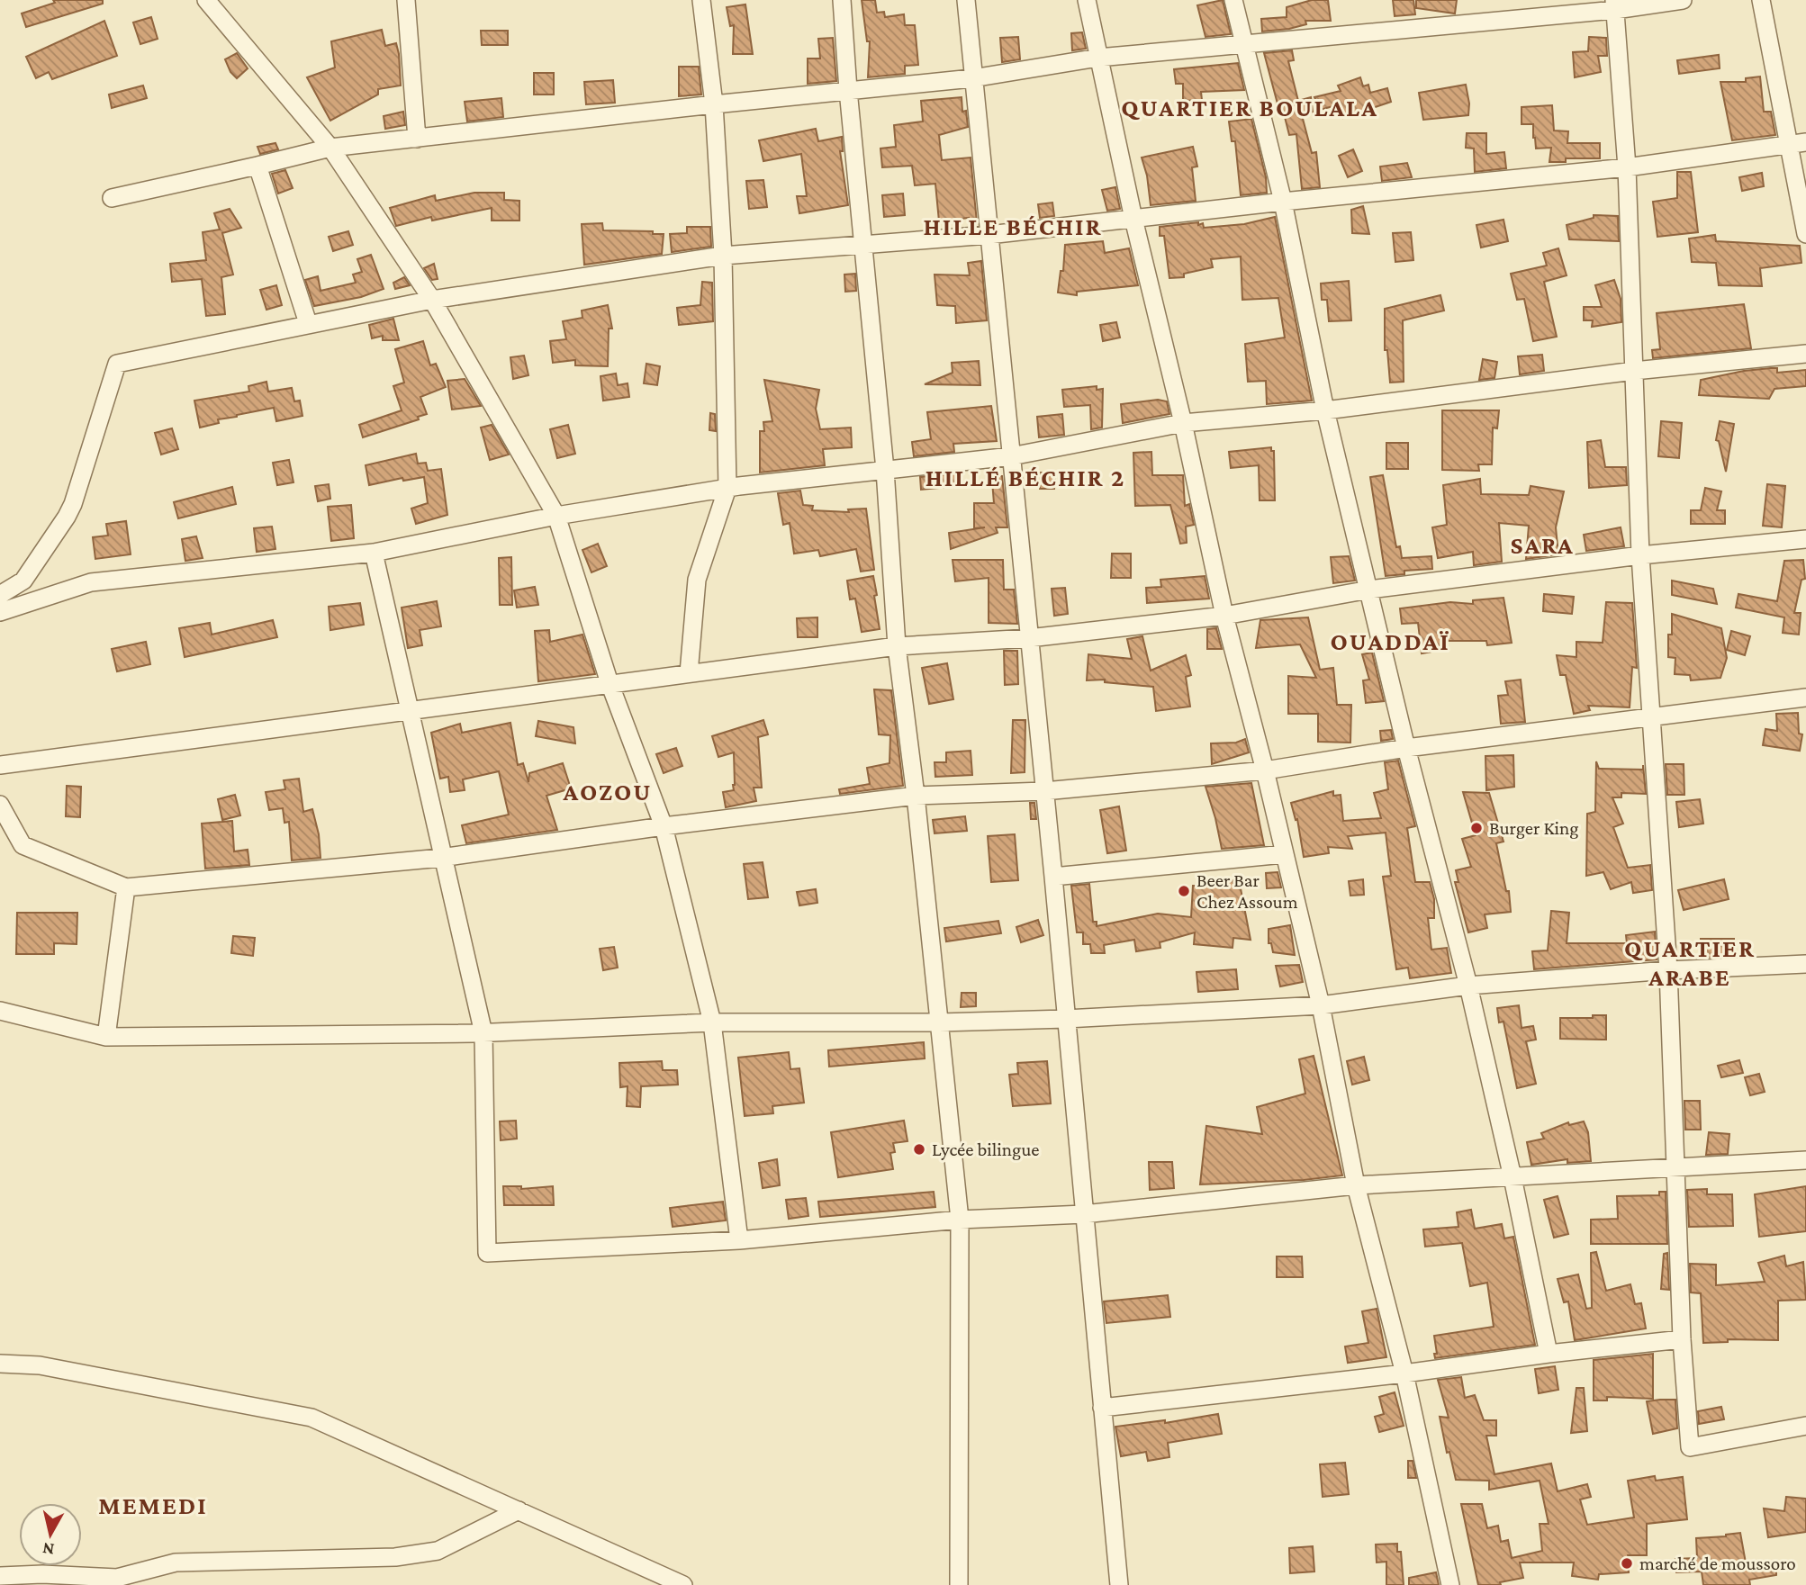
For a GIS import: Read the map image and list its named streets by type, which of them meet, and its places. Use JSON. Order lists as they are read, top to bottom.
{
  "districts": [
    "QUARTIER BOULALA",
    "HILLE BÉCHIR",
    "HILLÉ BÉCHIR 2",
    "SARA",
    "OUADDAÏ",
    "AOZOU",
    "QUARTIER ARABE",
    "MEMEDI"
  ],
  "places": [
    "Burger King",
    "Beer Bar Chez Assoum",
    "Lycée bilingue",
    "marché de moussoro"
  ],
  "north": "bottom"
}
